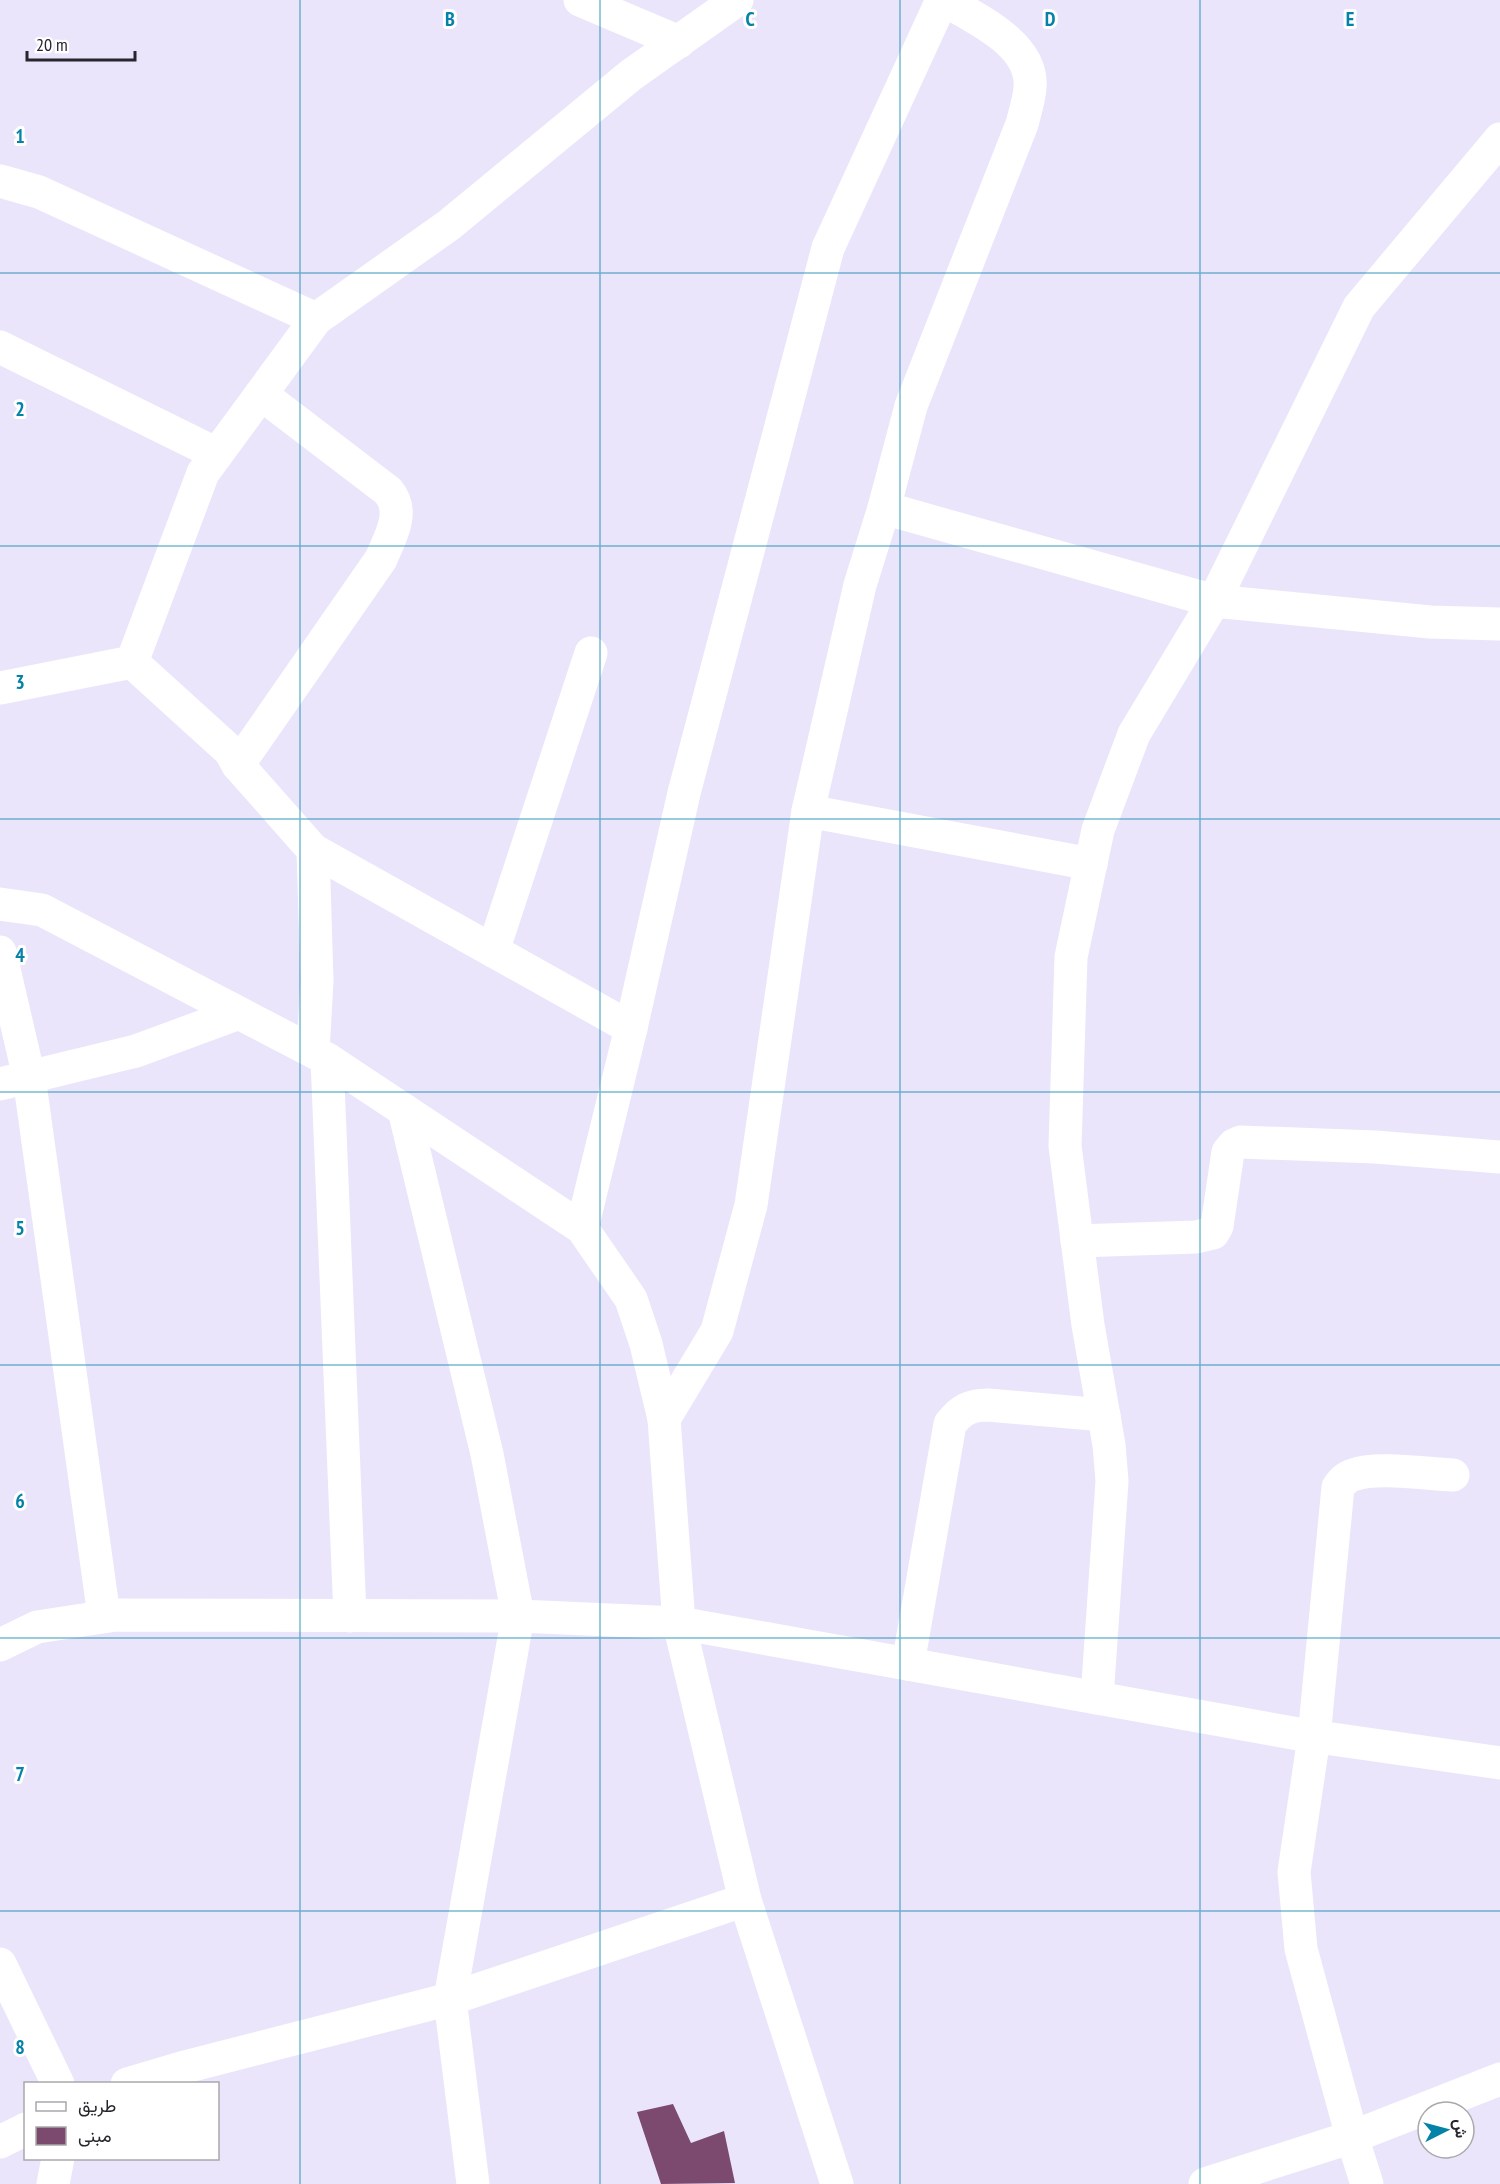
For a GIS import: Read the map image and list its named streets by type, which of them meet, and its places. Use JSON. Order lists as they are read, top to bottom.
{
  "legend": ["طريق", "مبنى"],
  "scale_bar": "20 m",
  "north": "right",
  "grid": {
    "columns": [
      "B",
      "C",
      "D",
      "E"
    ],
    "rows": [
      "1",
      "2",
      "3",
      "4",
      "5",
      "6",
      "7",
      "8"
    ]
  }
}
